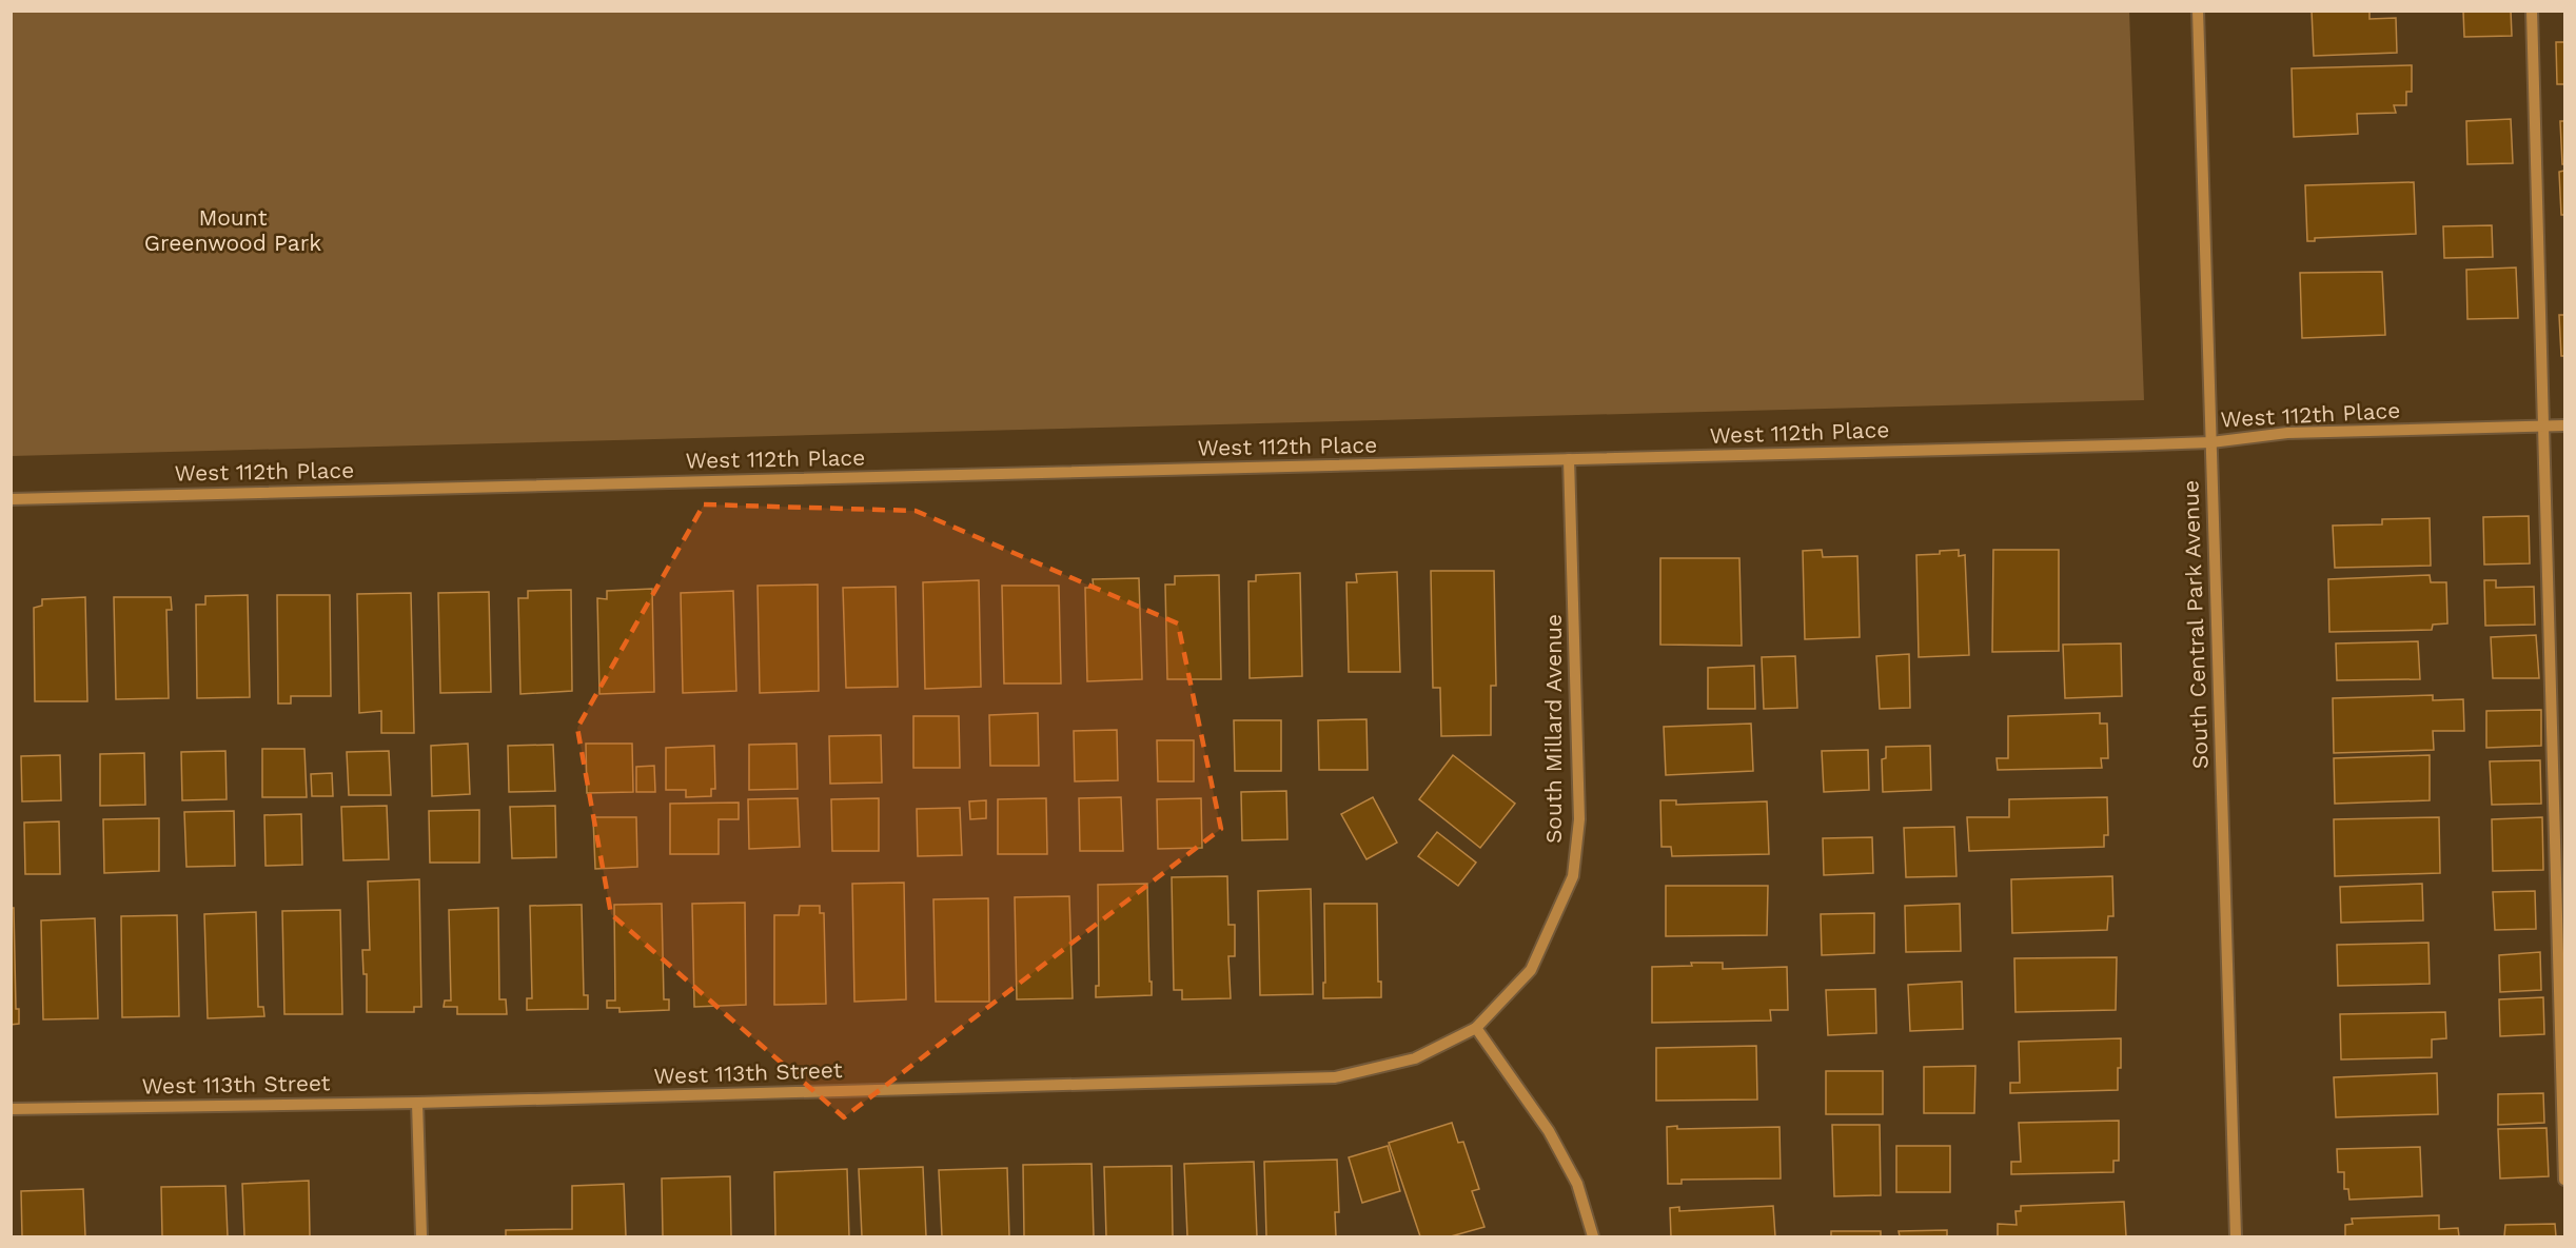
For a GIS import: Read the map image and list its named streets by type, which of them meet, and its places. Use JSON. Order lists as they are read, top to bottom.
{
  "streets": {
    "street": [
      "West 112th Place",
      "South Central Park Avenue",
      "South Millard Avenue",
      "West 113th Street"
    ]
  },
  "crossings": [
    ["West 112th Place", "South Central Park Avenue"],
    ["West 112th Place", "South Millard Avenue"],
    ["South Millard Avenue", "West 113th Street"]
  ],
  "parks": ["Mount Greenwood Park"]
}
